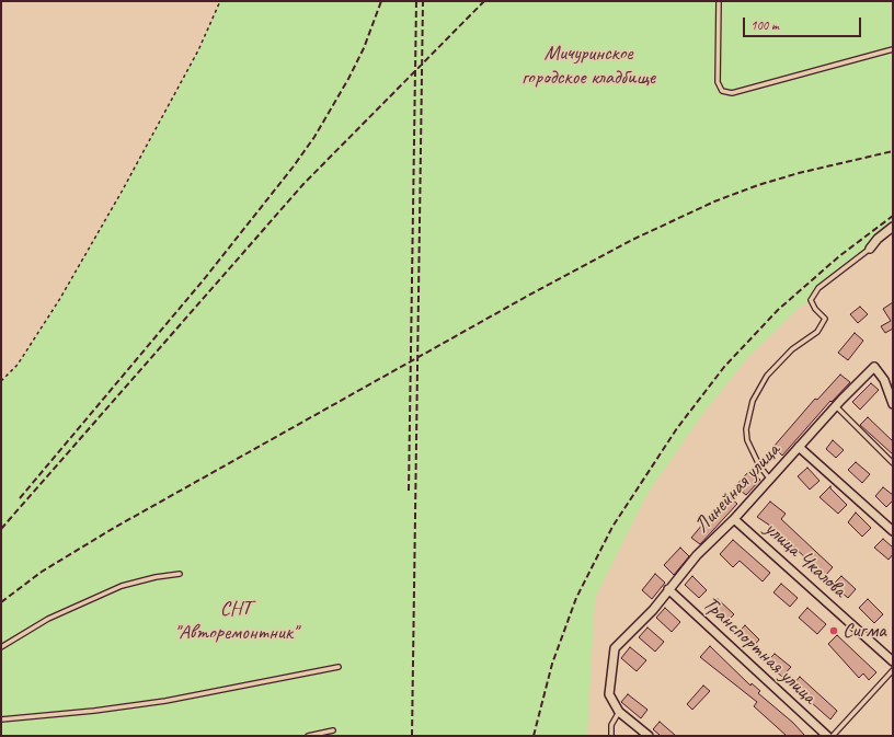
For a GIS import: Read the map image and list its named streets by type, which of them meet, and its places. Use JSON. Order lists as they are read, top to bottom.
{
  "streets": {
    "street": ["Линейная улица", "улица Чкалова", "Транспортная улица"]
  },
  "crossings": [
    ["Линейная улица", "улица Чкалова"],
    ["Линейная улица", "Транспортная улица"]
  ],
  "parks": ["Мичуринское городское кладбище", "СНТ \"Авторемонтник\""],
  "places": ["Сигма"],
  "scale_bar": "100 m"
}
